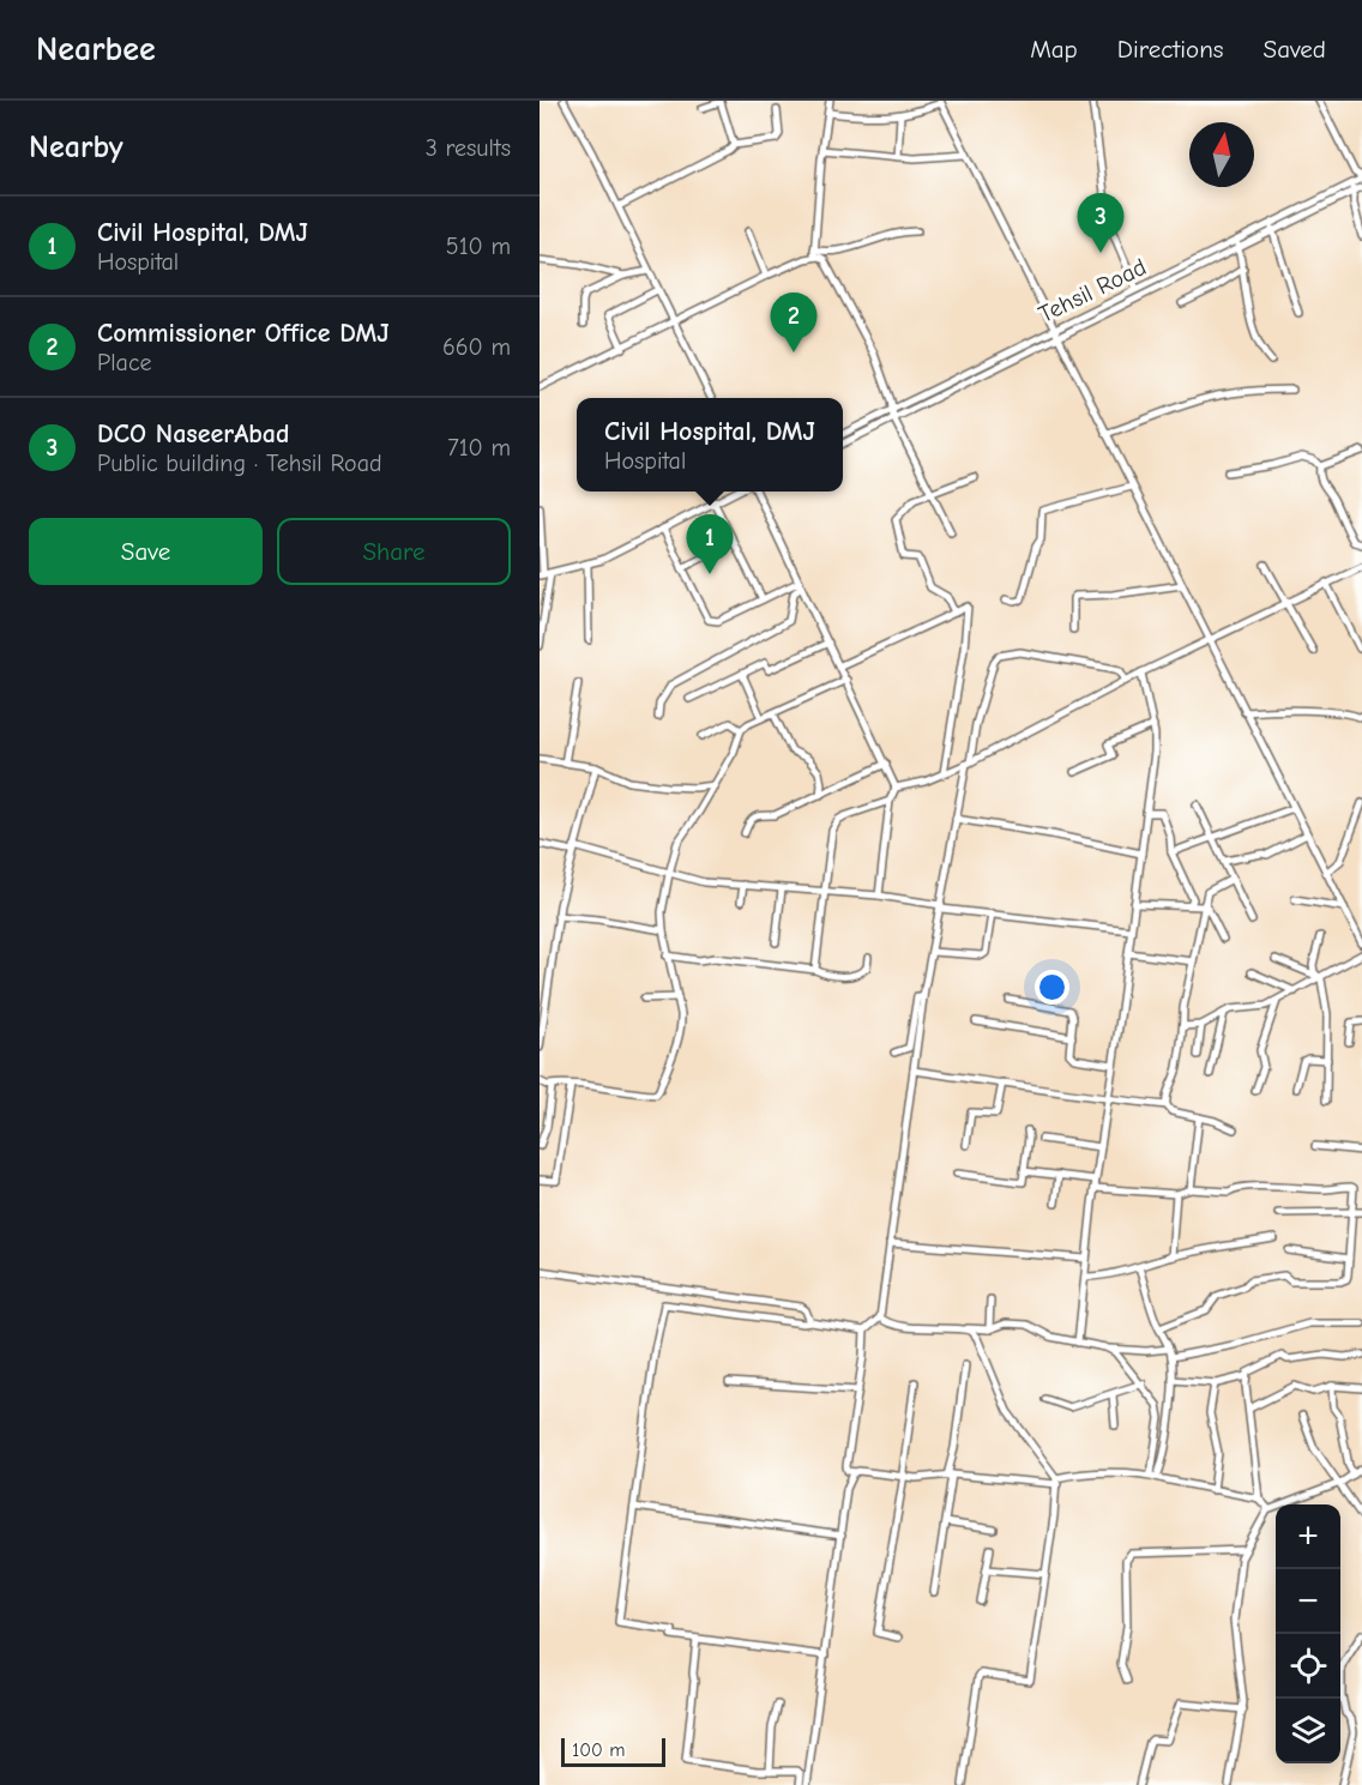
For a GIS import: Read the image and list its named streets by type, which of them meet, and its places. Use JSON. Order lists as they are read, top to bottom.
{
  "streets": {
    "street": ["Tehsil Road"]
  },
  "scale_bar": "100 m",
  "north": "top",
  "page": {
    "header": "Nearbee",
    "nav": ["Map", "Directions", "Saved"],
    "heading": ["Nearby", "3 results"],
    "pins": ["3", "2", "1"],
    "list": [
      {
        "mark": "1",
        "name": "Civil Hospital, DMJ",
        "note": "Hospital",
        "value": "510 m"
      },
      {
        "mark": "2",
        "name": "Commissioner Office DMJ",
        "note": "Place",
        "value": "660 m"
      },
      {
        "mark": "3",
        "name": "DCO NaseerAbad",
        "note": "Public building · Tehsil Road",
        "value": "710 m"
      }
    ],
    "popup": ["Civil Hospital, DMJ", "Hospital"],
    "buttons": ["Save", "Share"],
    "map_buttons": ["+", "−"],
    "scale": "100 m"
  }
}
